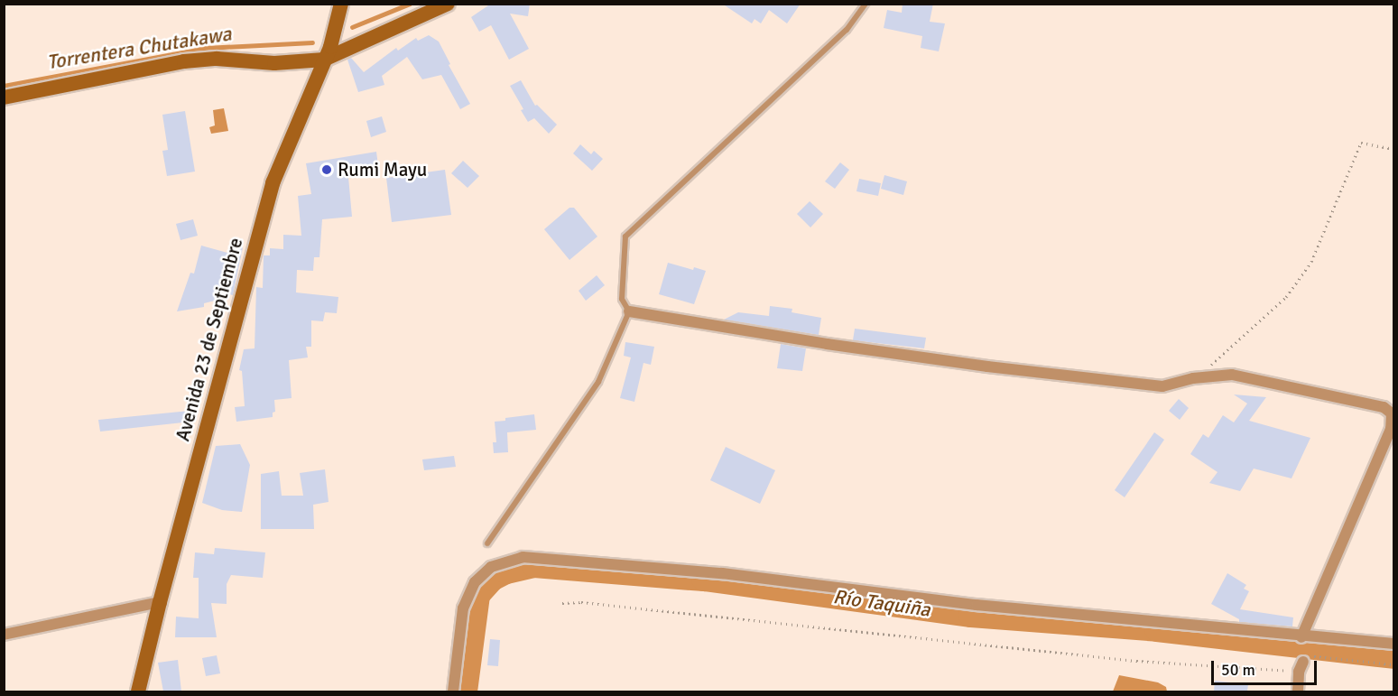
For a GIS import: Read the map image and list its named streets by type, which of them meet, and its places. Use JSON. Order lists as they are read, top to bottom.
{
  "streets": {
    "main road": ["Avenida 23 de Septiembre"]
  },
  "water": ["Torrentera Chutakawa", "Río Taquiña"],
  "places": ["Rumi Mayu"],
  "scale_bar": "50 m"
}
